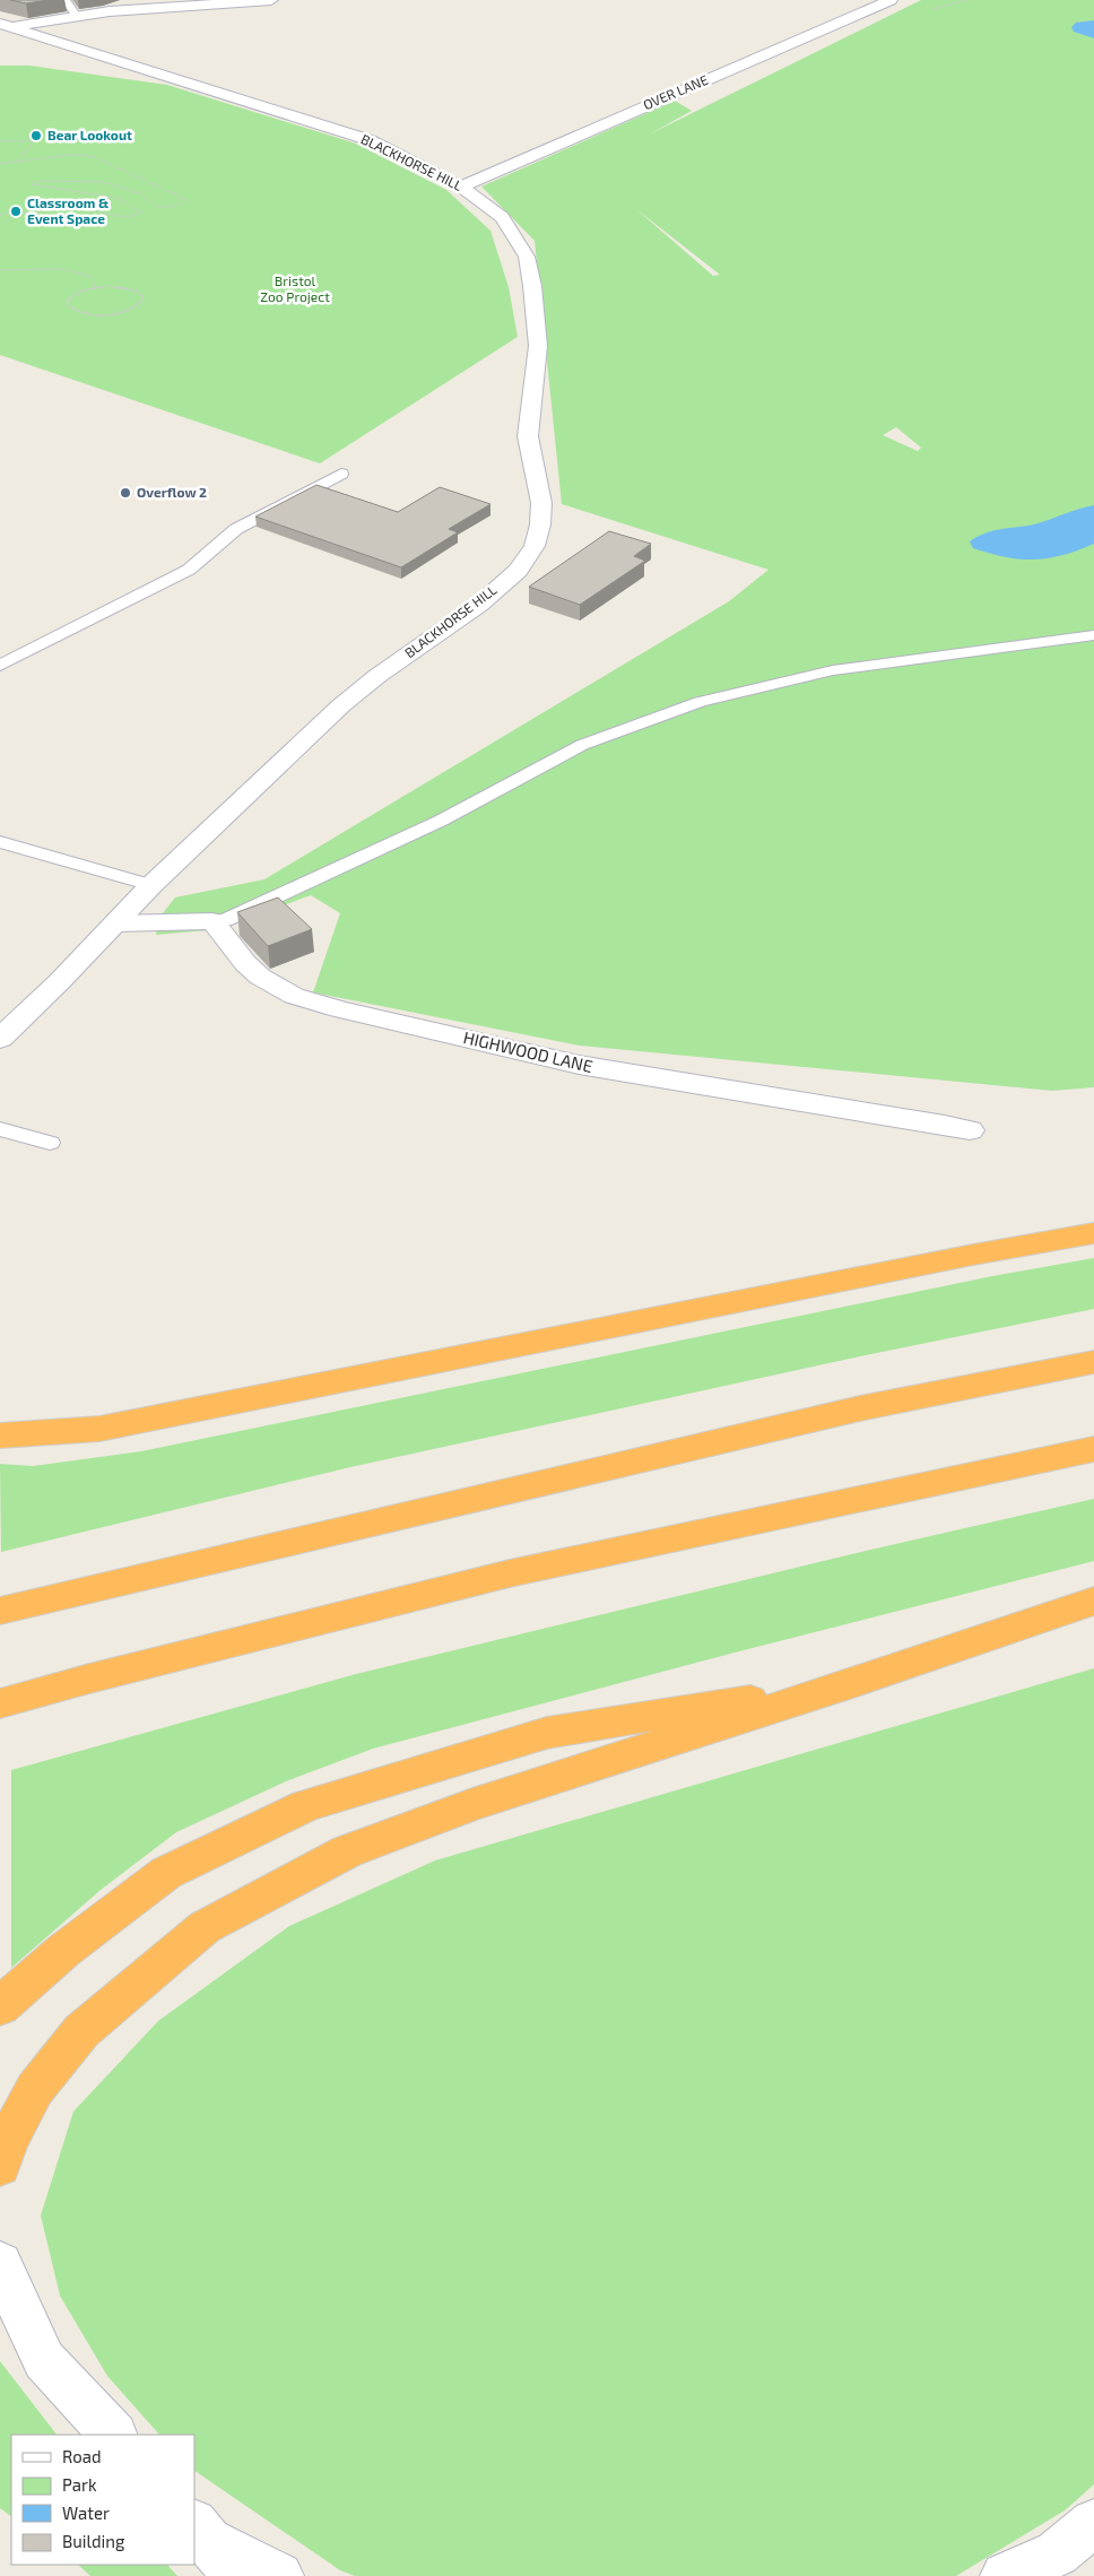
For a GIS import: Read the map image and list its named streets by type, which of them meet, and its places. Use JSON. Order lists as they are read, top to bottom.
{
  "streets": {
    "main road": ["OVER LANE", "BLACKHORSE HILL", "HIGHWOOD LANE"]
  },
  "crossings": [
    ["OVER LANE", "BLACKHORSE HILL"]
  ],
  "parks": ["Bristol Zoo Project"],
  "places": ["Bear Lookout", "Classroom & Event Space", "Overflow 2"],
  "legend": [
    "Road",
    "Park",
    "Water",
    "Building"
  ]
}
